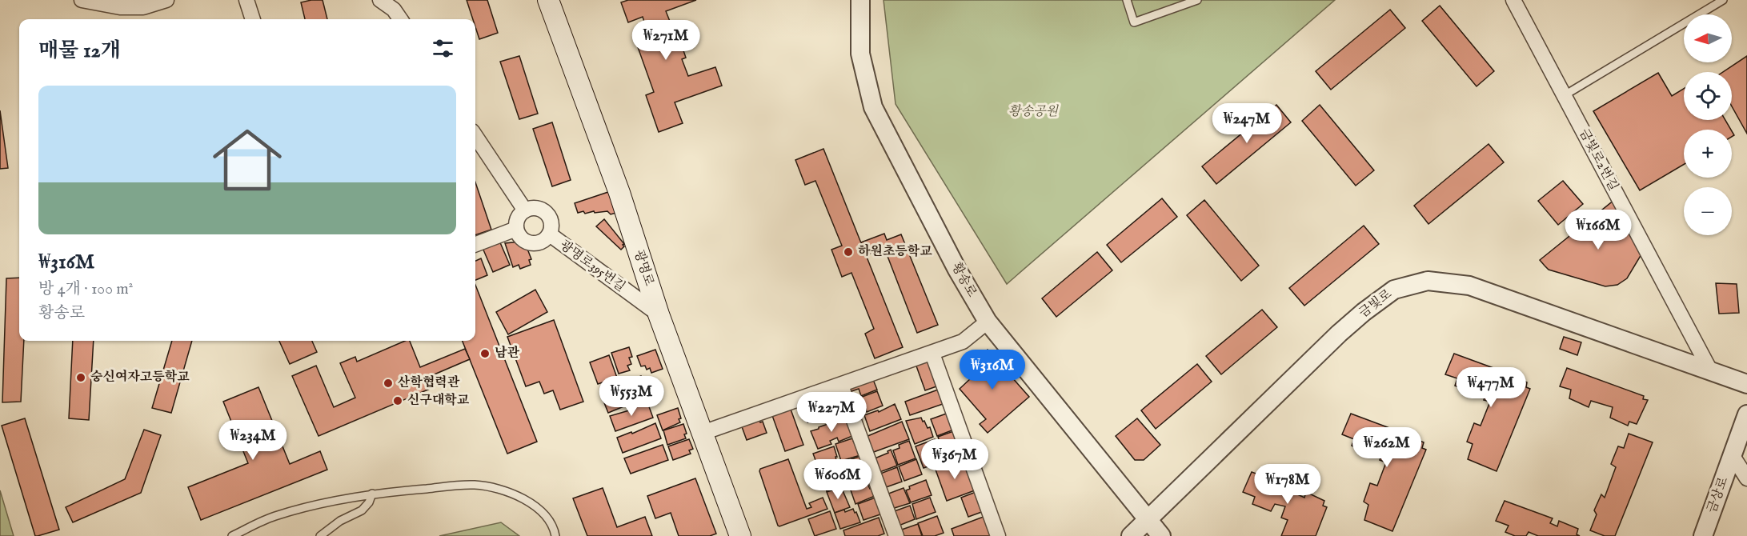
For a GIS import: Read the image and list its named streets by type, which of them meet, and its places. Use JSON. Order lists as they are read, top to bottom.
{
  "streets": {
    "main road": ["광명로"],
    "street": [
      "금빛로2번길",
      "광명로395번길",
      "황송로",
      "금빛로",
      "금상로"
    ]
  },
  "crossings": [
    ["금빛로2번길", "금빛로"],
    ["광명로395번길", "광명로"],
    ["황송로", "금빛로"]
  ],
  "parks": ["황송공원"],
  "places": [
    "하원초등학교",
    "남관",
    "숭신여자고등학교",
    "산학협력관",
    "신구대학교"
  ],
  "north": "left",
  "page": {
    "map_buttons": ["+", "−"],
    "heading": "매물 12개",
    "price": [
      "₩271M",
      "₩247M",
      "₩166M",
      "₩316M",
      "₩477M",
      "₩553M",
      "₩227M",
      "₩234M",
      "₩262M",
      "₩367M",
      "₩606M",
      "₩178M"
    ],
    "list": [
      {
        "name": "₩316M",
        "note": "방 4개 · 100 m² · 황송로"
      }
    ]
  }
}
